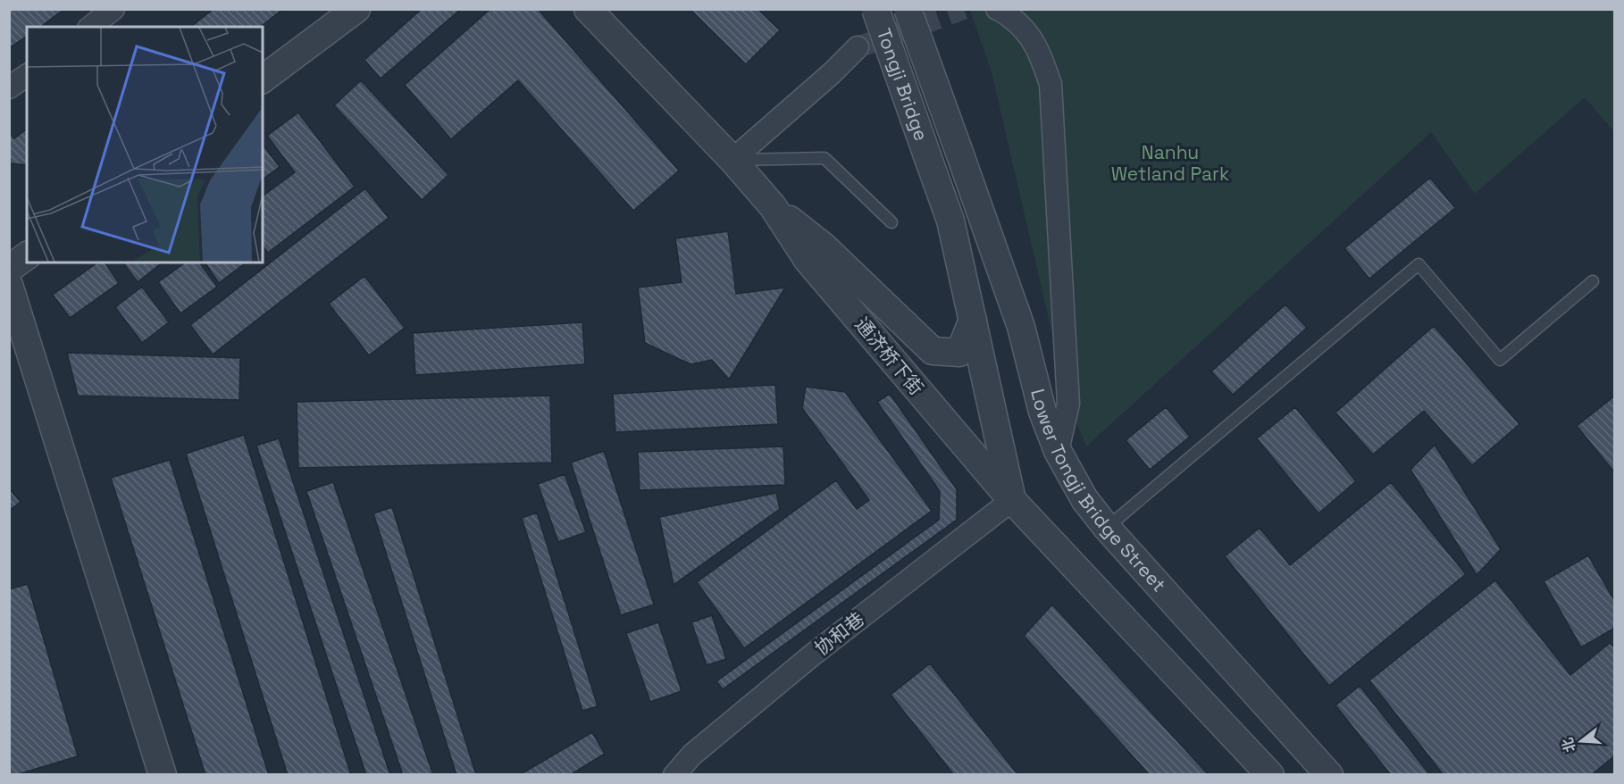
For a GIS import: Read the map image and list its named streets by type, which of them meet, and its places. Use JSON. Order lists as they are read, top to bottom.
{
  "streets": {
    "street": [
      "Tongji Bridge",
      "通济桥下街",
      "Lower Tongji Bridge Street",
      "协和巷"
    ]
  },
  "crossings": [
    ["Tongji Bridge", "通济桥下街"],
    ["Tongji Bridge", "Lower Tongji Bridge Street"],
    ["通济桥下街", "协和巷"]
  ],
  "parks": ["Nanhu Wetland Park"],
  "north": "left"
}
